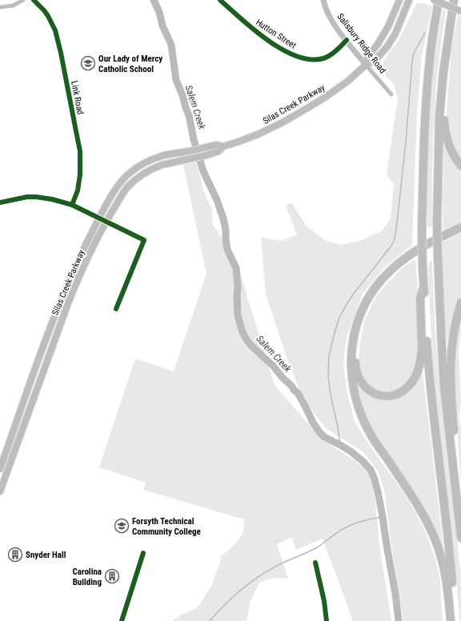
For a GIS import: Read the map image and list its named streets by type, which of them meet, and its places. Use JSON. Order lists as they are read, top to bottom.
{
  "streets": {
    "main road": ["Silas Creek Parkway"],
    "street": ["Hutton Street", "Salisbury Ridge Road", "Link Road"]
  },
  "crossings": [
    ["Hutton Street", "Salisbury Ridge Road"],
    ["Salisbury Ridge Road", "Silas Creek Parkway"]
  ],
  "water": ["Salem Creek"],
  "places": {
    "school or university": ["Our Lady of Mercy Catholic School", "Forsyth Technical Community College"],
    "building": ["Snyder Hall", "Carolina Building"]
  }
}
